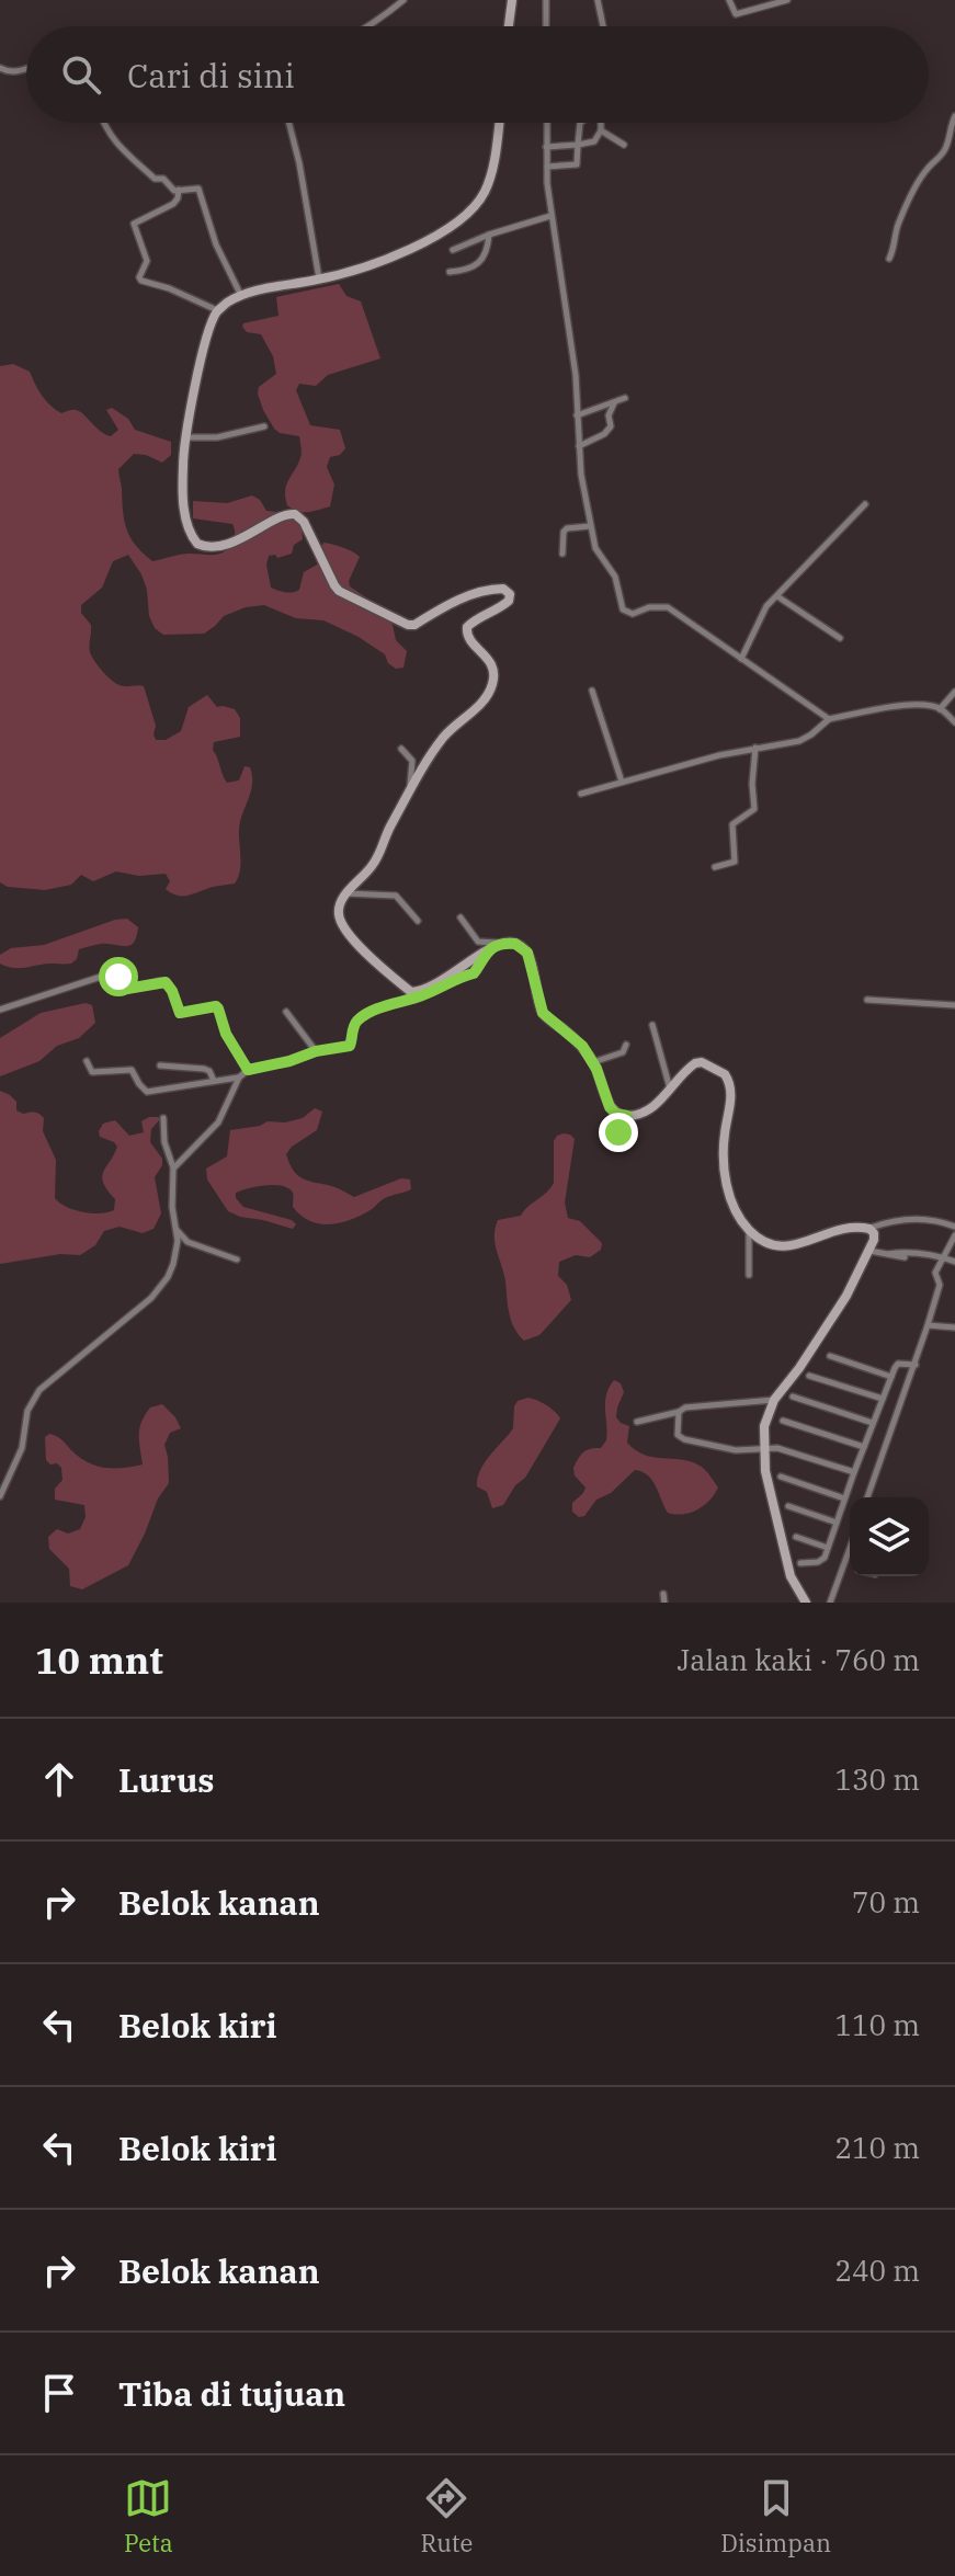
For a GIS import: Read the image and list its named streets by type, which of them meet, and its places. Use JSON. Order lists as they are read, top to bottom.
{
  "page": {
    "search": "Cari di sini",
    "heading": ["10 mnt", "Jalan kaki · 760 m"],
    "list": [
      ["Lurus", "130 m"],
      ["Belok kanan", "70 m"],
      ["Belok kiri", "110 m"],
      ["Belok kiri", "210 m"],
      ["Belok kanan", "240 m"],
      "Tiba di tujuan"
    ],
    "nav": ["Peta", "Rute", "Disimpan"]
  }
}
